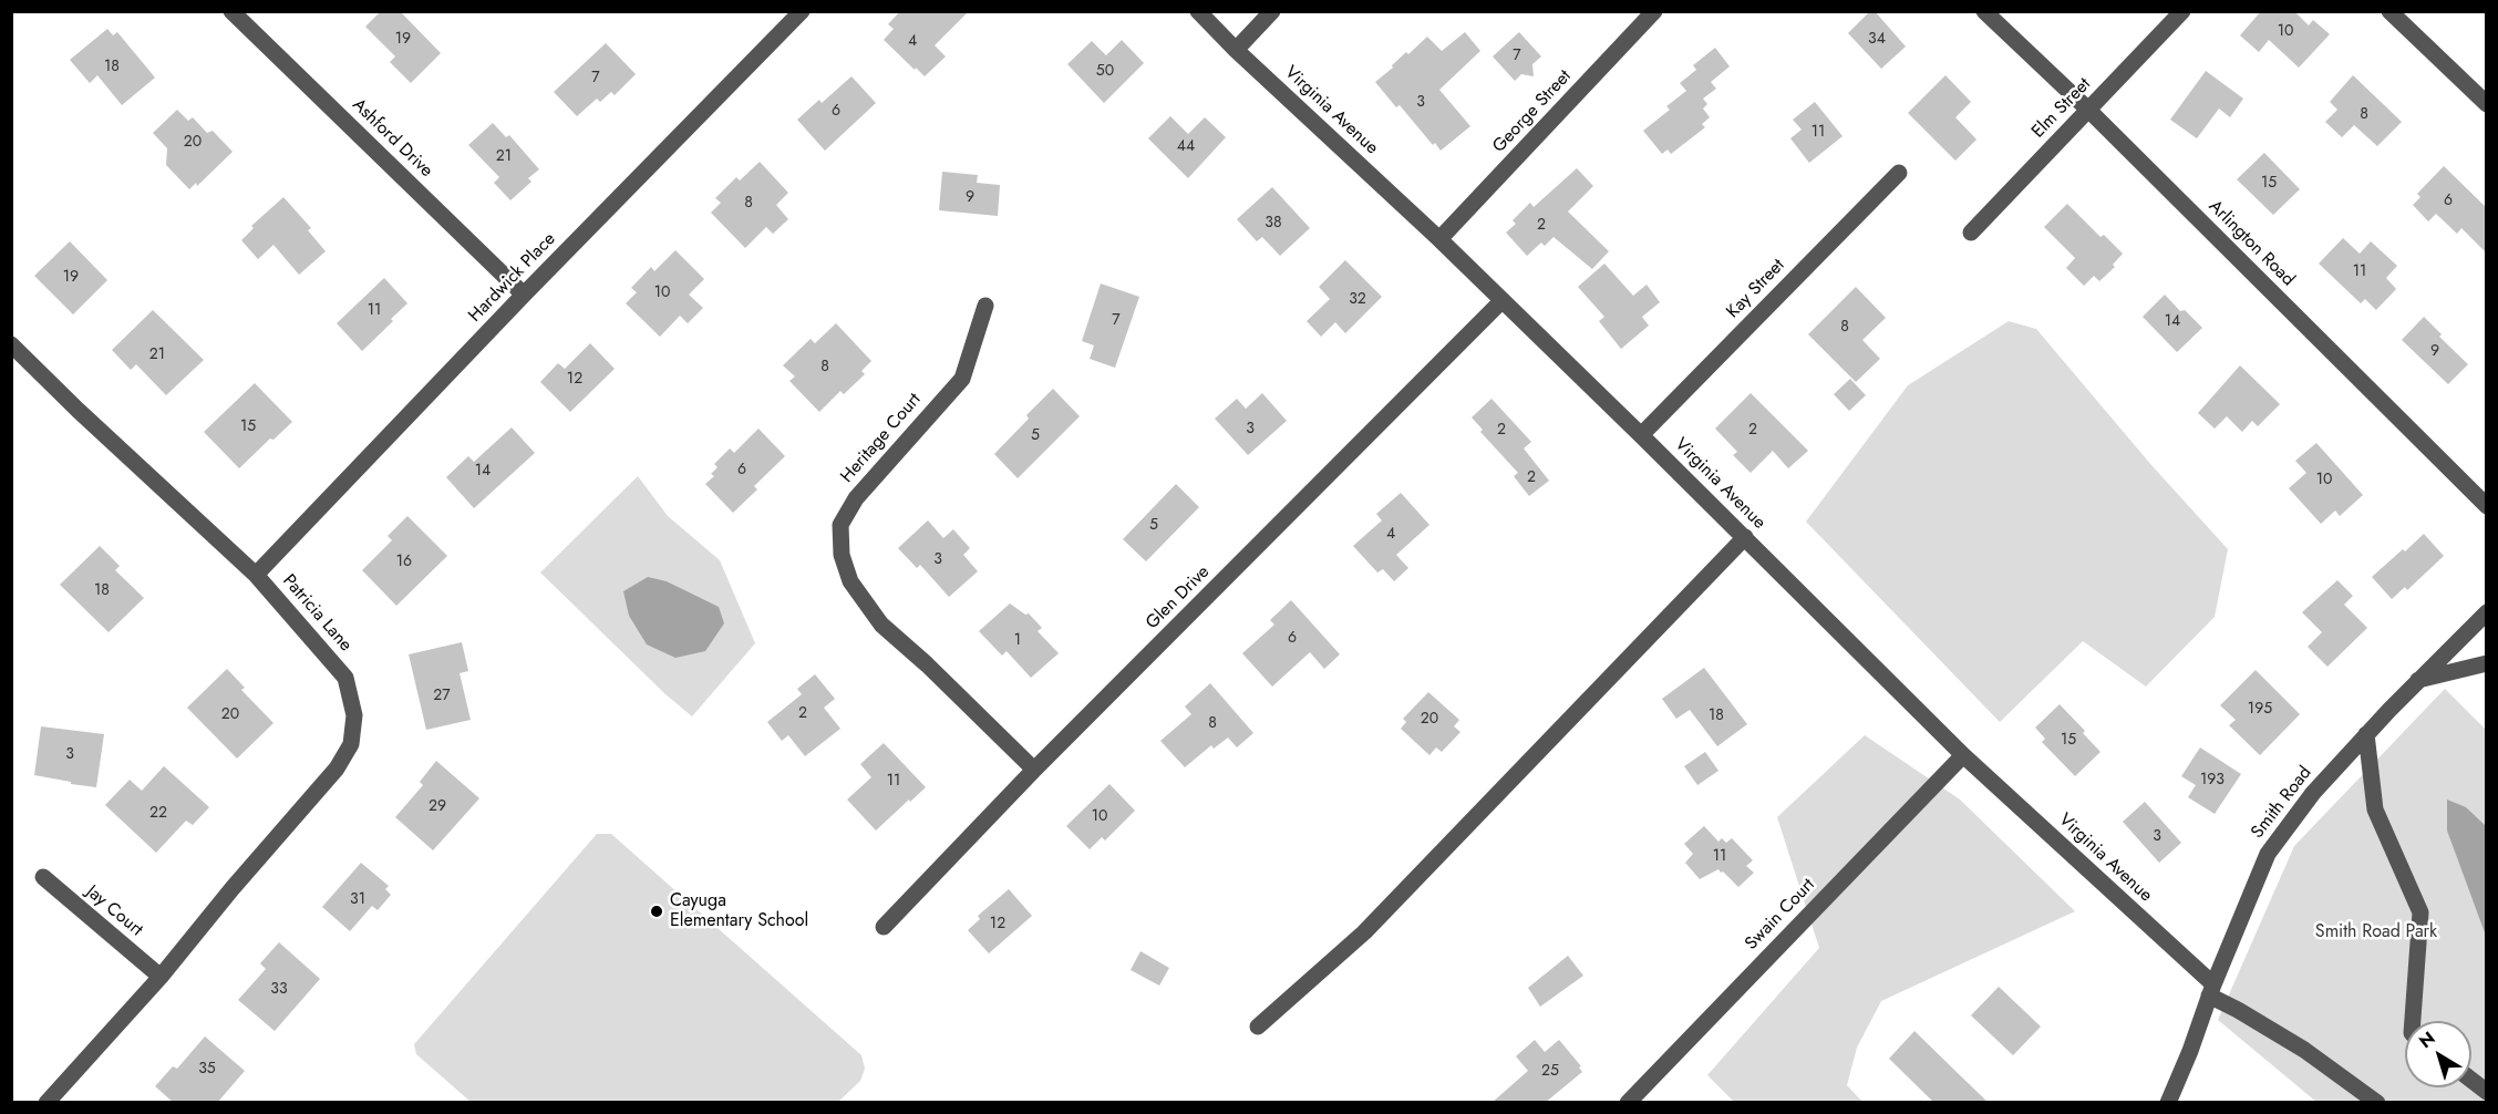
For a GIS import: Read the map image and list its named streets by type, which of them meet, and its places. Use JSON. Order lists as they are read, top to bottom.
{
  "streets": {
    "street": [
      "Elm Street",
      "Virginia Avenue",
      "George Street",
      "Ashford Drive",
      "Arlington Road",
      "Hardwick Place",
      "Kay Street",
      "Heritage Court",
      "Glen Drive",
      "Patricia Lane",
      "Smith Road",
      "Jay Court",
      "Swain Court"
    ]
  },
  "crossings": [
    ["Elm Street", "Arlington Road"],
    ["Virginia Avenue", "George Street"],
    ["Virginia Avenue", "Kay Street"],
    ["Virginia Avenue", "Glen Drive"],
    ["Virginia Avenue", "Smith Road"],
    ["Virginia Avenue", "Swain Court"],
    ["Ashford Drive", "Hardwick Place"],
    ["Hardwick Place", "Patricia Lane"],
    ["Heritage Court", "Glen Drive"],
    ["Patricia Lane", "Jay Court"]
  ],
  "parks": ["Smith Road Park"],
  "places": ["Cayuga Elementary School"],
  "house_numbers": [
    "10",
    "19",
    "34",
    "4",
    "7",
    "18",
    "50",
    "7",
    "3",
    "6",
    "8",
    "11",
    "20",
    "44",
    "21",
    "15",
    "9",
    "6",
    "8",
    "38",
    "2",
    "11",
    "19",
    "10",
    "32",
    "11",
    "7",
    "14",
    "8",
    "9",
    "21",
    "8",
    "12",
    "15",
    "3",
    "2",
    "2",
    "5",
    "6",
    "14",
    "2",
    "10",
    "5",
    "4",
    "3",
    "16",
    "18",
    "6",
    "1",
    "27",
    "195",
    "2",
    "20",
    "18",
    "20",
    "8",
    "15",
    "3",
    "193",
    "11",
    "29",
    "22",
    "10",
    "3",
    "11",
    "31",
    "12",
    "33",
    "35",
    "25"
  ],
  "north": "top left"
}
